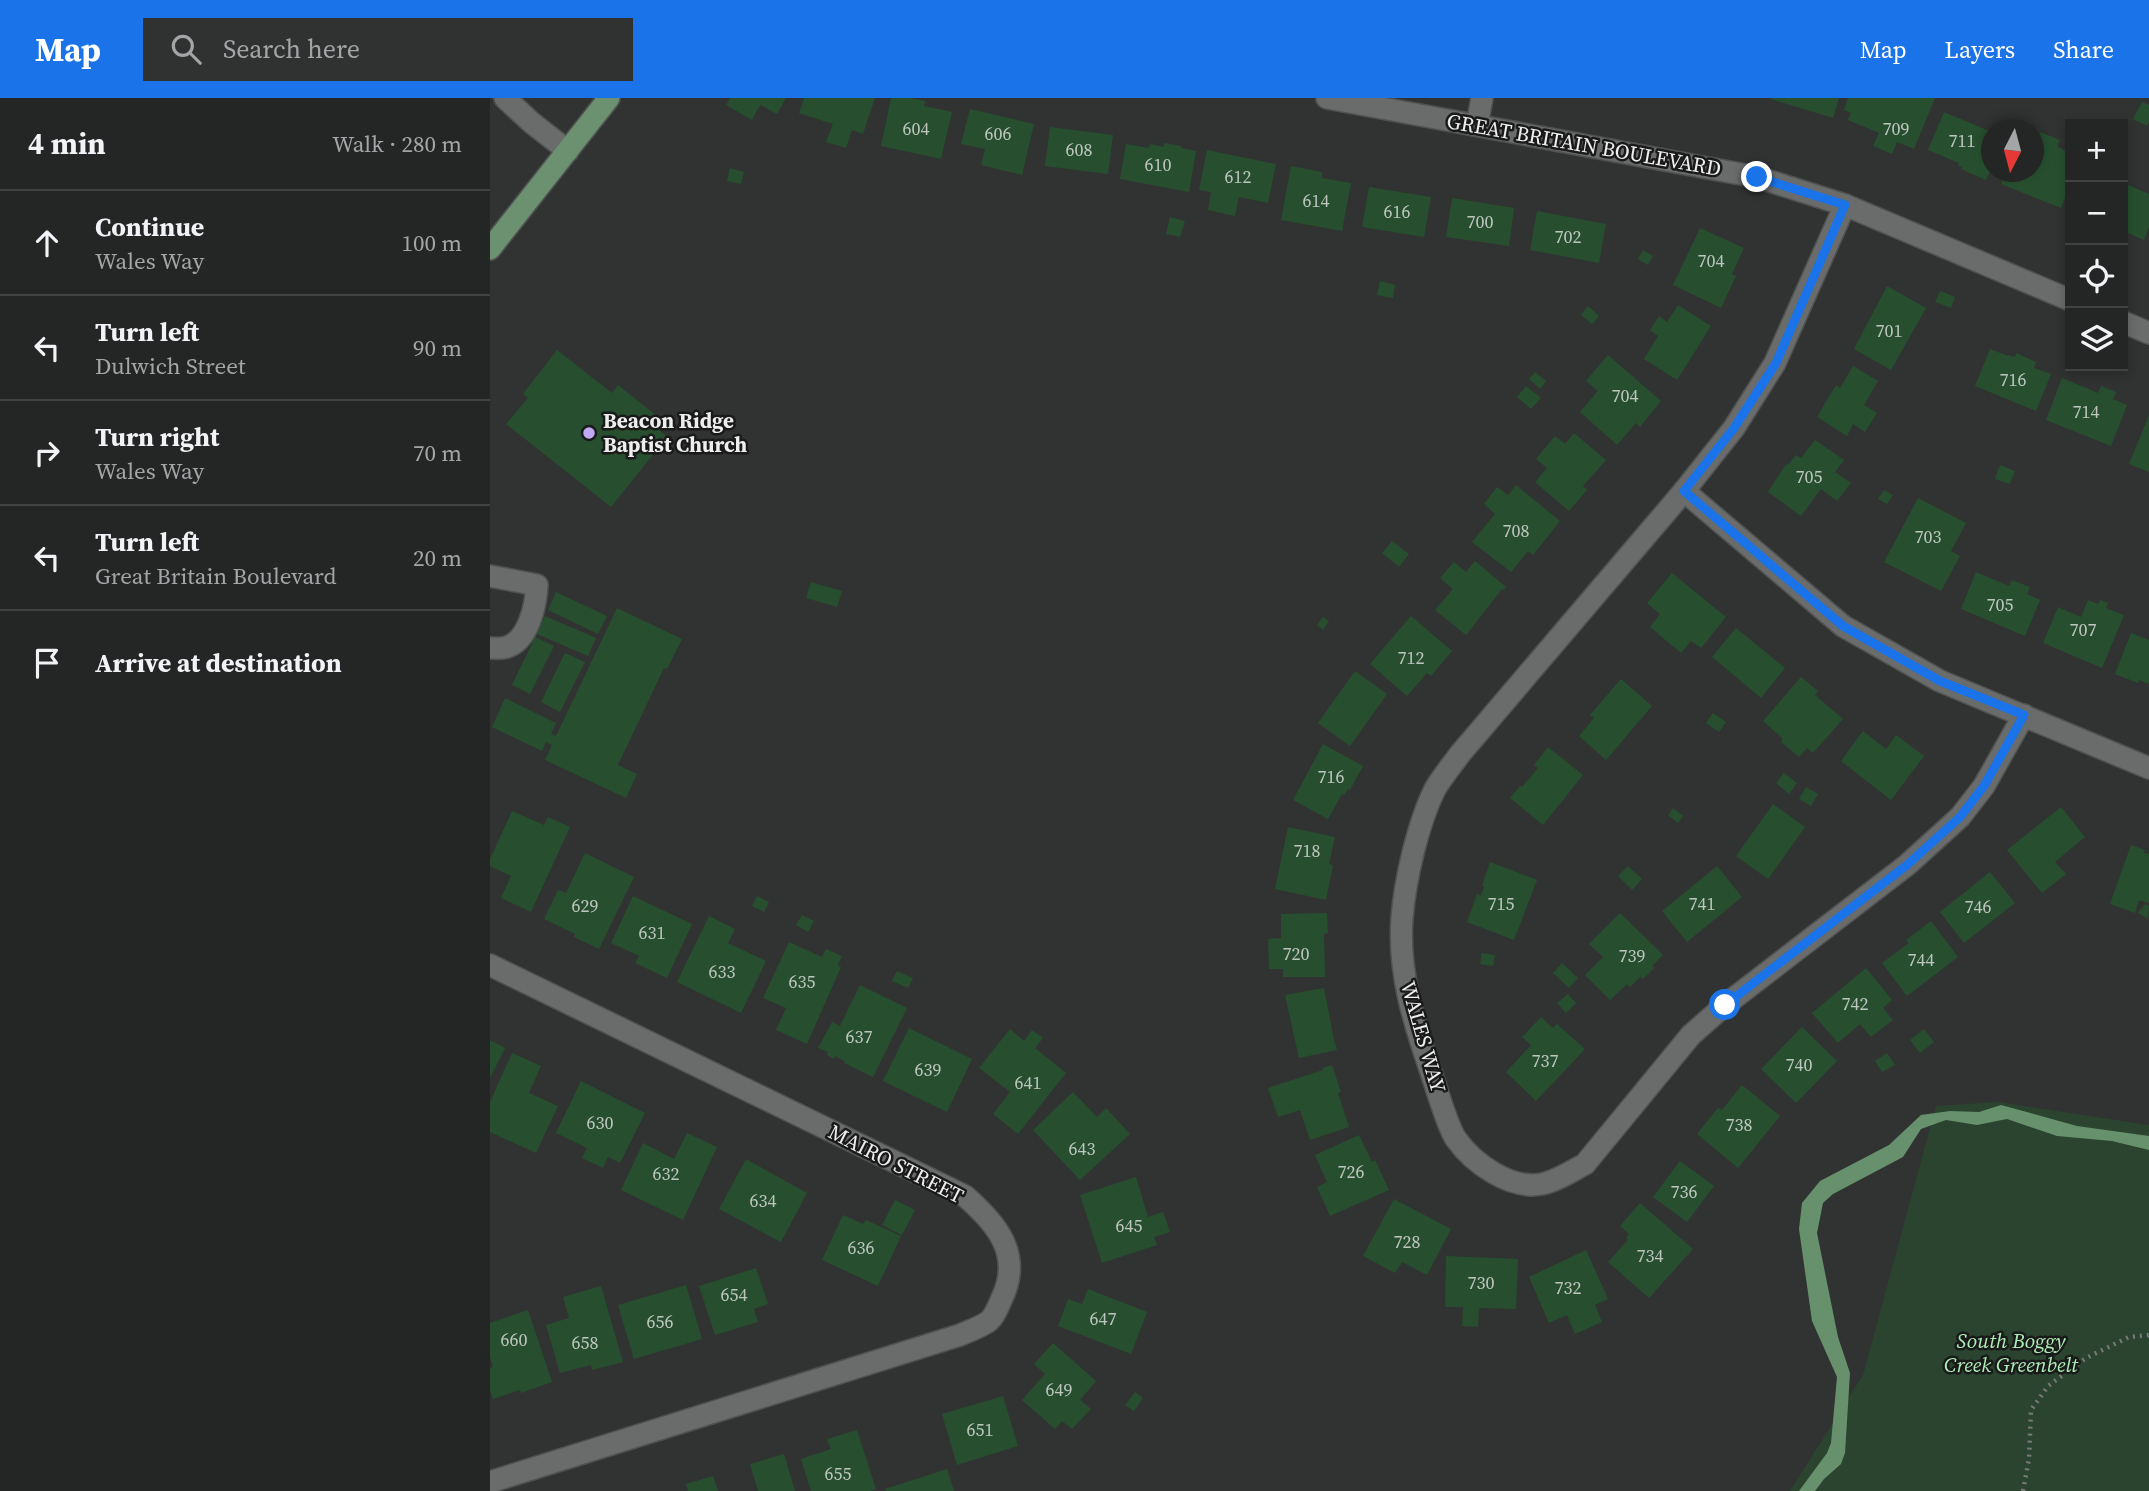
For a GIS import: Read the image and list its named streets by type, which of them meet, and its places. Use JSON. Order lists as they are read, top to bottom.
{
  "streets": {
    "street": ["GREAT BRITAIN BOULEVARD", "WALES WAY", "MAIRO STREET"]
  },
  "crossings": [
    ["GREAT BRITAIN BOULEVARD", "WALES WAY"]
  ],
  "parks": ["South Boggy Creek Greenbelt"],
  "places": ["Beacon Ridge Baptist Church"],
  "house_numbers": [
    "604",
    "709",
    "606",
    "711",
    "608",
    "610",
    "612",
    "614",
    "616",
    "700",
    "702",
    "704",
    "701",
    "716",
    "704",
    "714",
    "705",
    "708",
    "703",
    "705",
    "707",
    "712",
    "716",
    "718",
    "715",
    "741",
    "629",
    "746",
    "631",
    "720",
    "739",
    "744",
    "633",
    "635",
    "742",
    "637",
    "737",
    "740",
    "639",
    "641",
    "630",
    "738",
    "643",
    "726",
    "632",
    "736",
    "634",
    "645",
    "728",
    "636",
    "734",
    "730",
    "732",
    "654",
    "647",
    "656",
    "660",
    "658",
    "649",
    "651",
    "655"
  ],
  "north": "bottom",
  "page": {
    "header": "Map",
    "search": "Search here",
    "nav": ["Map", "Layers", "Share"],
    "heading": ["4 min", "Walk · 280 m"],
    "map_buttons": ["+", "−"],
    "list": [
      ["Continue", "Wales Way", "100 m"],
      ["Turn left", "Dulwich Street", "90 m"],
      ["Turn right", "Wales Way", "70 m"],
      ["Turn left", "Great Britain Boulevard", "20 m"],
      "Arrive at destination"
    ]
  }
}
